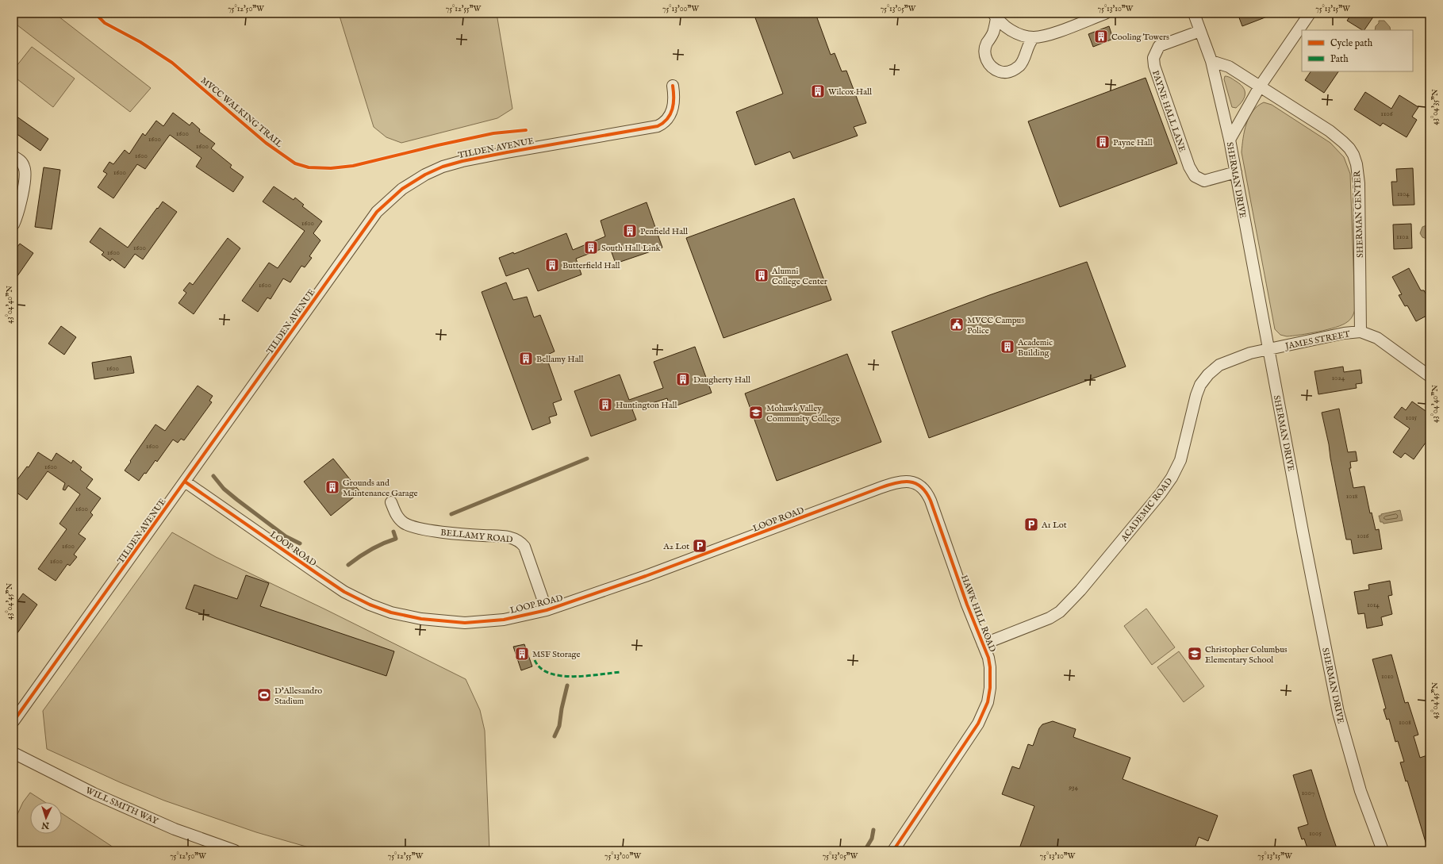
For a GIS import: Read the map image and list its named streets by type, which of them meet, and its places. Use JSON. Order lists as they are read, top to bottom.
{
  "streets": {
    "street": [
      "PAYNE HALL LANE",
      "TILDEN AVENUE",
      "SHERMAN DRIVE",
      "SHERMAN CENTER",
      "JAMES STREET",
      "ACADEMIC ROAD",
      "LOOP ROAD",
      "BELLAMY ROAD",
      "HAWK HILL ROAD",
      "WILL SMITH WAY"
    ],
    "cycle path": ["MVCC WALKING TRAIL"]
  },
  "crossings": [
    ["PAYNE HALL LANE", "SHERMAN DRIVE"],
    ["TILDEN AVENUE", "LOOP ROAD"],
    ["SHERMAN DRIVE", "SHERMAN CENTER"],
    ["SHERMAN DRIVE", "JAMES STREET"],
    ["SHERMAN DRIVE", "ACADEMIC ROAD"],
    ["SHERMAN CENTER", "JAMES STREET"],
    ["JAMES STREET", "ACADEMIC ROAD"],
    ["ACADEMIC ROAD", "HAWK HILL ROAD"],
    ["LOOP ROAD", "BELLAMY ROAD"],
    ["LOOP ROAD", "HAWK HILL ROAD"]
  ],
  "places": {
    "building": [
      "Cooling Towers",
      "Wilcox Hall",
      "Payne Hall",
      "Penfield Hall",
      "South Hall Link",
      "Butterfield Hall",
      "Alumni College Center",
      "Academic Building",
      "Bellamy Hall",
      "Daugherty Hall",
      "Huntington Hall",
      "Grounds and Maintenance Garage",
      "MSF Storage"
    ],
    "public building": ["MVCC Campus Police"],
    "school or university": ["Mohawk Valley Community College", "Christopher Columbus Elementary School"],
    "parking": ["A1 Lot", "A2 Lot"],
    "sports": ["D'Allesandro Stadium"]
  },
  "house_numbers": [
    "1106",
    "1600",
    "1600",
    "1600",
    "1600",
    "1600",
    "1104",
    "1600",
    "1102",
    "1600",
    "1600",
    "1600",
    "1600",
    "1024",
    "1015",
    "1600",
    "1600",
    "1018",
    "1600",
    "1016",
    "1600",
    "1600",
    "1014",
    "1010",
    "1008",
    "934",
    "1007",
    "1005"
  ],
  "legend": ["Cycle path", "Path"],
  "north": "bottom",
  "coordinates": [
    "75°12'50\"W",
    "75°12'55\"W",
    "75°13'00\"W",
    "75°13'05\"W",
    "75°13'10\"W",
    "75°13'15\"W",
    "43°04'35\"N",
    "43°04'40\"N",
    "43°04'45\"N"
  ]
}
